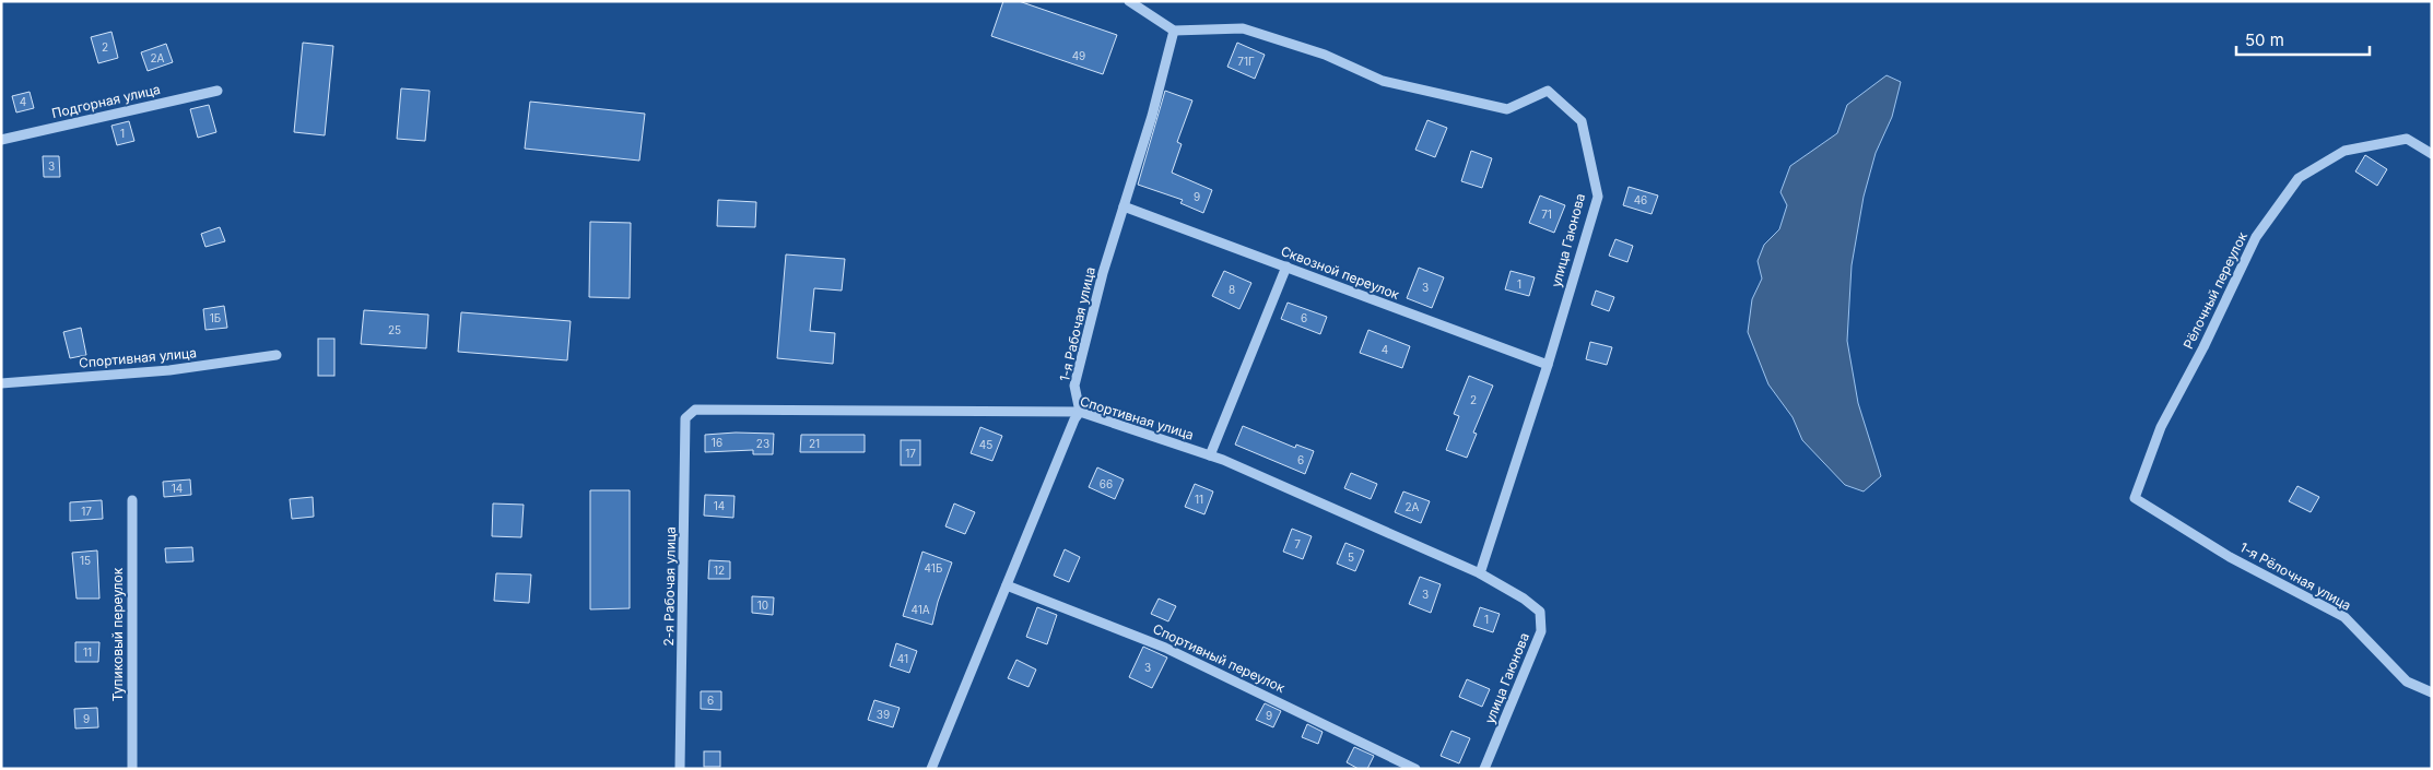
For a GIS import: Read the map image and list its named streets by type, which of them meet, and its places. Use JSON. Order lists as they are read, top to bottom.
{
  "streets": {
    "street": [
      "Подгорная улица",
      "улица Гаюнова",
      "Сквозной переулок",
      "Рёлочный переулок",
      "1-я Рабочая улица",
      "Спортивная улица",
      "1-я Рёлочная улица",
      "2-я Рабочая улица",
      "Тупиковый переулок",
      "Спортивный переулок"
    ]
  },
  "crossings": [
    ["улица Гаюнова", "Сквозной переулок"],
    ["улица Гаюнова", "1-я Рабочая улица"],
    ["улица Гаюнова", "Спортивная улица"],
    ["Сквозной переулок", "1-я Рабочая улица"],
    ["Рёлочный переулок", "1-я Рёлочная улица"],
    ["1-я Рабочая улица", "Спортивная улица"],
    ["Спортивная улица", "2-я Рабочая улица"]
  ],
  "house_numbers": [
    "2",
    "49",
    "2А",
    "71Г",
    "4",
    "1",
    "3",
    "9",
    "46",
    "71",
    "1",
    "3",
    "8",
    "1Б",
    "6",
    "25",
    "4",
    "2",
    "16",
    "23",
    "21",
    "45",
    "17",
    "6",
    "66",
    "14",
    "11",
    "14",
    "2А",
    "17",
    "7",
    "5",
    "15",
    "41Б",
    "12",
    "3",
    "10",
    "41А",
    "1",
    "11",
    "41",
    "3",
    "6",
    "39",
    "9",
    "9"
  ],
  "scale_bar": "50 m"
}
